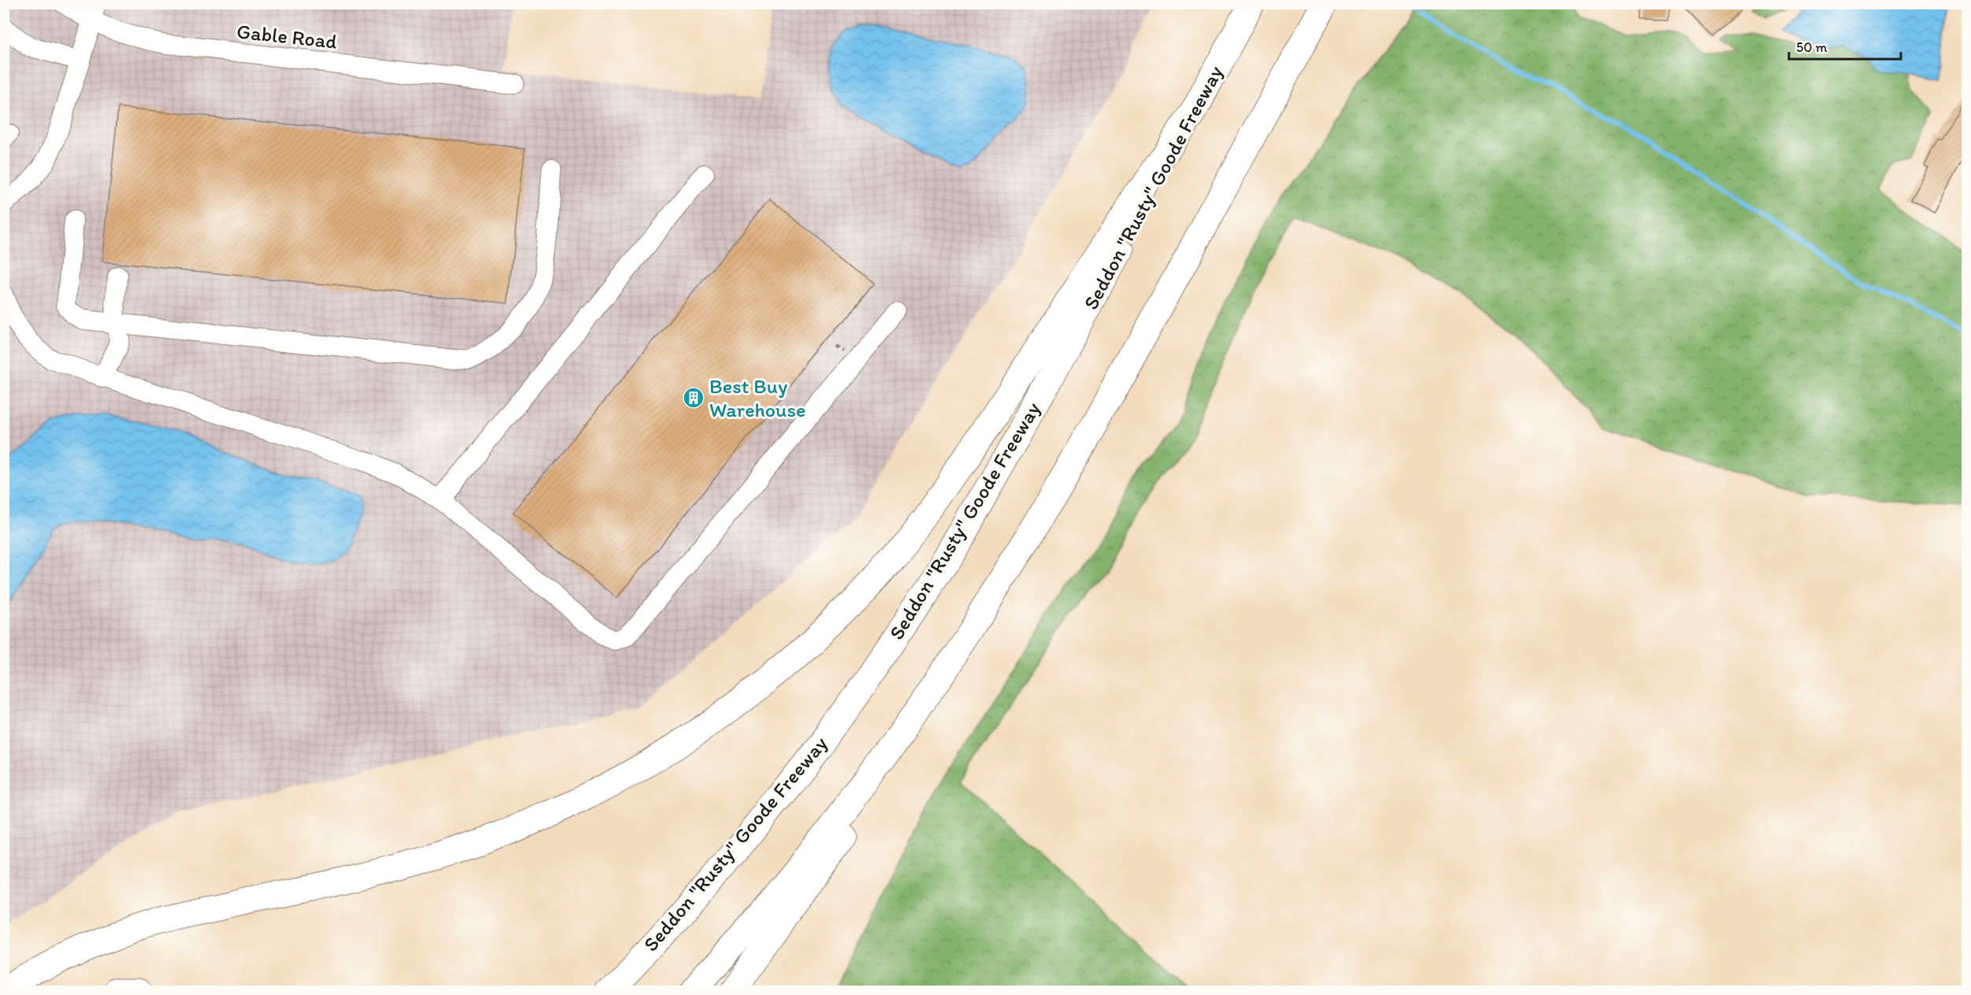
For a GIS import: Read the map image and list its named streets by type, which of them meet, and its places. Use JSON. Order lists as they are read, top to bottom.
{
  "streets": {
    "highway": ["Seddon \"Rusty\" Goode Freeway"],
    "street": ["Gable Road"]
  },
  "places": {
    "building": ["Best Buy Warehouse"]
  },
  "scale_bar": "50 m"
}
